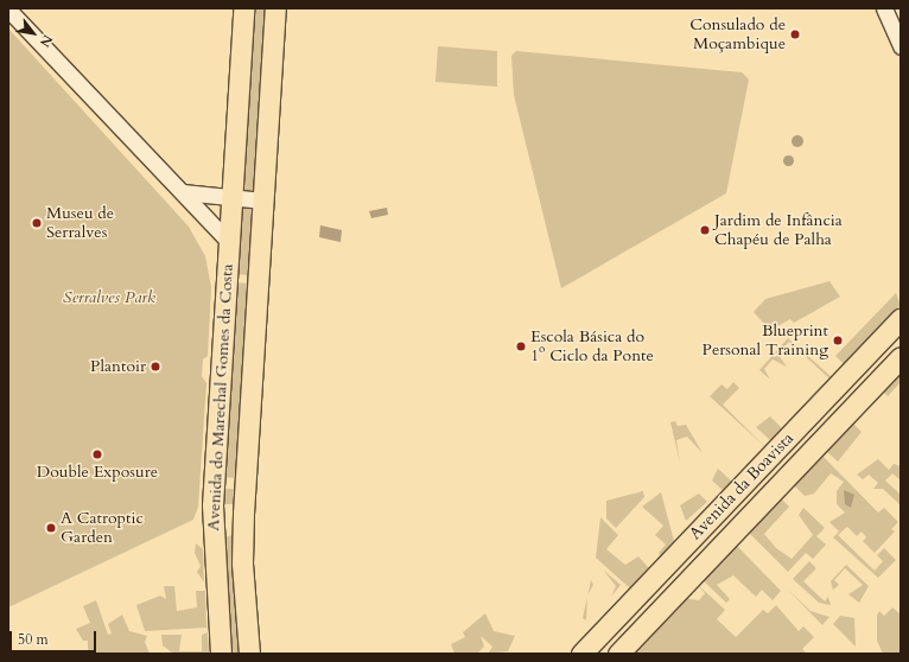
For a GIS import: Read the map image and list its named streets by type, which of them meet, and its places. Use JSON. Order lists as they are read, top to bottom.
{
  "streets": {
    "main road": ["Avenida do Marechal Gomes da Costa", "Avenida da Boavista"]
  },
  "parks": ["Serralves Park"],
  "places": [
    "Consulado de Moçambique",
    "Museu de Serralves",
    "Jardim de Infância Chapéu de Palha",
    "Blueprint Personal Training",
    "Escola Básica do 1º Ciclo da Ponte",
    "Plantoir",
    "Double Exposure",
    "A Catroptic Garden"
  ],
  "scale_bar": "50 m",
  "north": "bottom right"
}
